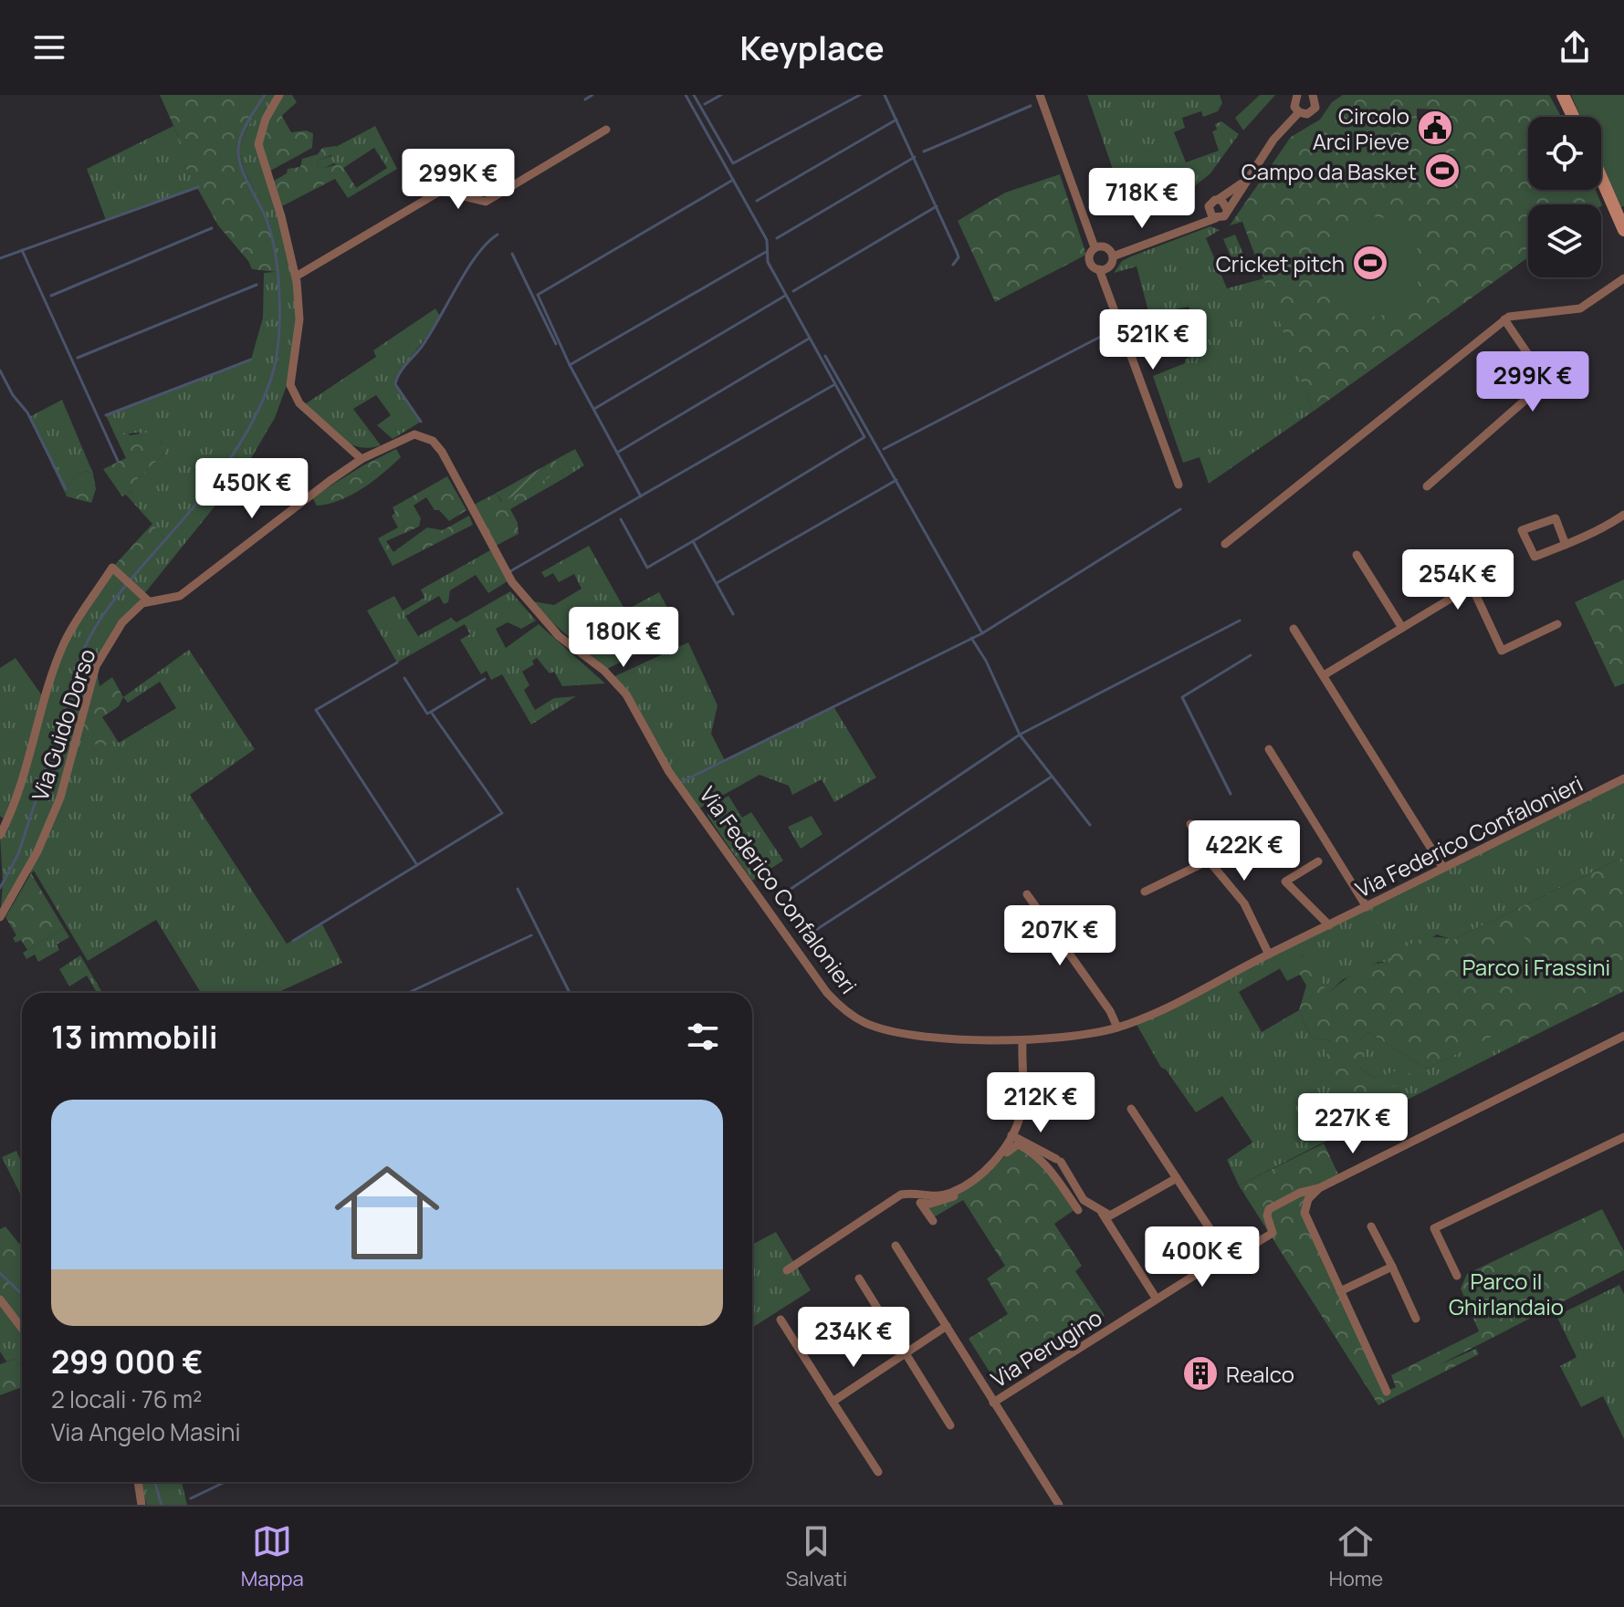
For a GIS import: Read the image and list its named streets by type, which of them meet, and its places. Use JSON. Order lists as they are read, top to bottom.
{
  "streets": {
    "street": ["Via Guido Dorso", "Via Federico Confalonieri", "Via Perugino"]
  },
  "crossings": [
    ["Via Guido Dorso", "Via Federico Confalonieri"]
  ],
  "parks": ["Parco i Frassini", "Parco il Ghirlandaio"],
  "places": {
    "public building": ["Circolo Arci Pieve"],
    "sports": ["Campo da Basket", "Cricket pitch"],
    "building": ["Realco"]
  },
  "page": {
    "header": "Keyplace",
    "price": [
      "299K €",
      "718K €",
      "521K €",
      "299K €",
      "450K €",
      "254K €",
      "180K €",
      "422K €",
      "207K €",
      "212K €",
      "227K €",
      "400K €",
      "234K €"
    ],
    "heading": "13 immobili",
    "list": [
      {
        "name": "299 000 €",
        "note": "2 locali · 76 m² · Via Angelo Masini"
      }
    ],
    "tabs": ["Mappa", "Salvati", "Home"]
  }
}
